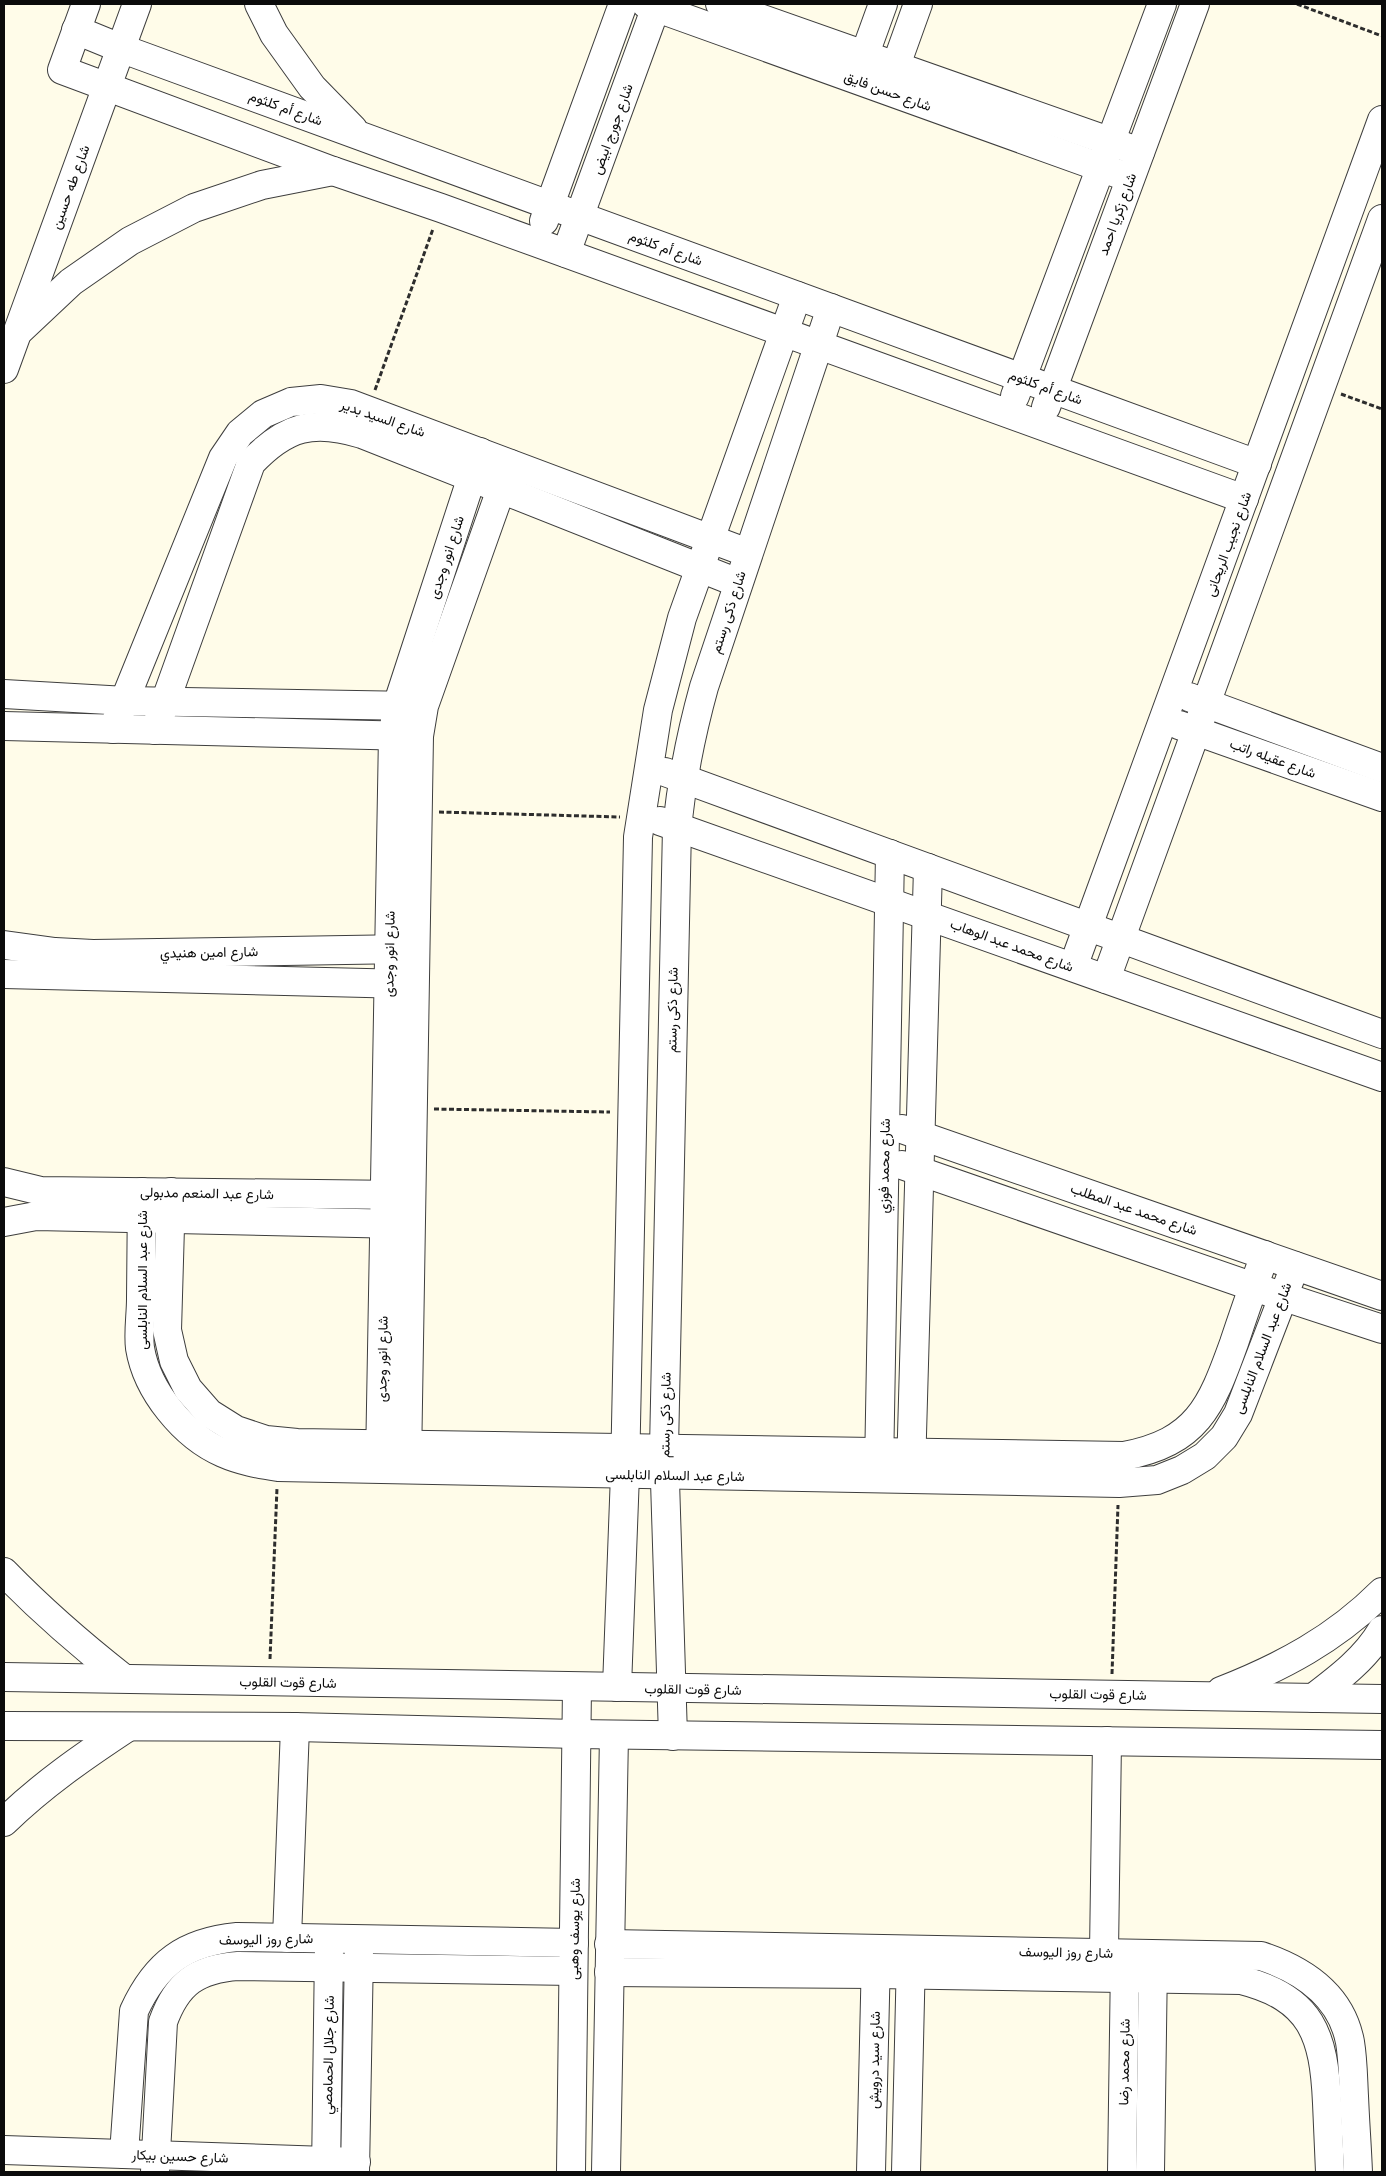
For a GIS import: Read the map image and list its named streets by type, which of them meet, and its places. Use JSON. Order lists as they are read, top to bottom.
{
  "streets": {
    "street": [
      "شارع حسن فايق",
      "شارع أم كلثوم",
      "شارع جورج ابيض",
      "شارع طه حسين",
      "شارع زكريا احمد",
      "شارع السيد بدير",
      "شارع نجيب الريحانى",
      "شارع انور وجدى",
      "شارع ذكى رستم",
      "شارع عقيله راتب",
      "شارع محمد عبد الوهاب",
      "شارع امين هنيدي",
      "شارع محمد فوزي",
      "شارع عبد المنعم مدبولى",
      "شارع محمد عبد المطلب",
      "شارع عبد السلام النابلسى",
      "شارع قوت القلوب",
      "شارع يوسف وهبى",
      "شارع روز اليوسف",
      "شارع جلال الحمامصي",
      "شارع سيد درويش",
      "شارع محمد رضا",
      "شارع حسين بيكار"
    ]
  },
  "crossings": [
    ["شارع حسن فايق", "شارع جورج ابيض"],
    ["شارع حسن فايق", "شارع زكريا احمد"],
    ["شارع أم كلثوم", "شارع جورج ابيض"],
    ["شارع أم كلثوم", "شارع طه حسين"],
    ["شارع أم كلثوم", "شارع زكريا احمد"],
    ["شارع أم كلثوم", "شارع نجيب الريحانى"],
    ["شارع أم كلثوم", "شارع ذكى رستم"],
    ["شارع السيد بدير", "شارع انور وجدى"],
    ["شارع السيد بدير", "شارع ذكى رستم"],
    ["شارع نجيب الريحانى", "شارع عقيله راتب"],
    ["شارع نجيب الريحانى", "شارع محمد عبد الوهاب"],
    ["شارع انور وجدى", "شارع امين هنيدي"],
    ["شارع انور وجدى", "شارع عبد المنعم مدبولى"],
    ["شارع انور وجدى", "شارع عبد السلام النابلسى"],
    ["شارع ذكى رستم", "شارع محمد عبد الوهاب"],
    ["شارع ذكى رستم", "شارع عبد السلام النابلسى"],
    ["شارع ذكى رستم", "شارع قوت القلوب"],
    ["شارع محمد عبد الوهاب", "شارع محمد فوزي"],
    ["شارع محمد فوزي", "شارع محمد عبد المطلب"],
    ["شارع محمد فوزي", "شارع عبد السلام النابلسى"],
    ["شارع عبد المنعم مدبولى", "شارع عبد السلام النابلسى"],
    ["شارع محمد عبد المطلب", "شارع عبد السلام النابلسى"],
    ["شارع قوت القلوب", "شارع يوسف وهبى"],
    ["شارع يوسف وهبى", "شارع روز اليوسف"],
    ["شارع روز اليوسف", "شارع جلال الحمامصي"],
    ["شارع روز اليوسف", "شارع سيد درويش"],
    ["شارع روز اليوسف", "شارع محمد رضا"],
    ["شارع روز اليوسف", "شارع حسين بيكار"],
    ["شارع جلال الحمامصي", "شارع حسين بيكار"]
  ]
}
